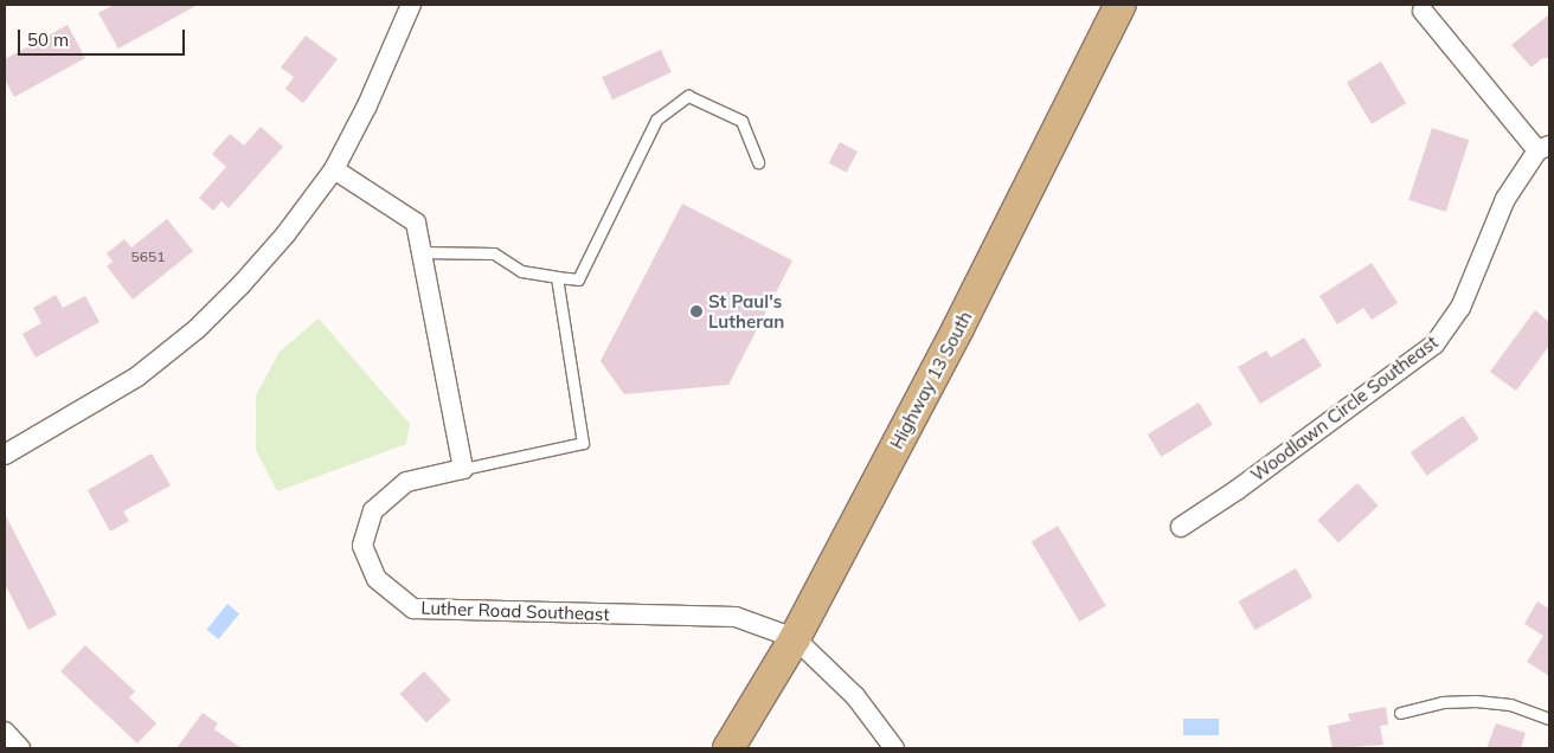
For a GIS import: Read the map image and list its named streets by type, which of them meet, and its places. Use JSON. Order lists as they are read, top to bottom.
{
  "streets": {
    "main road": ["Highway 13 South"],
    "street": ["Woodlawn Circle Southeast", "Luther Road Southeast"]
  },
  "crossings": [
    ["Highway 13 South", "Luther Road Southeast"]
  ],
  "places": ["St Paul's Lutheran"],
  "house_numbers": ["5651"],
  "scale_bar": "50 m"
}
